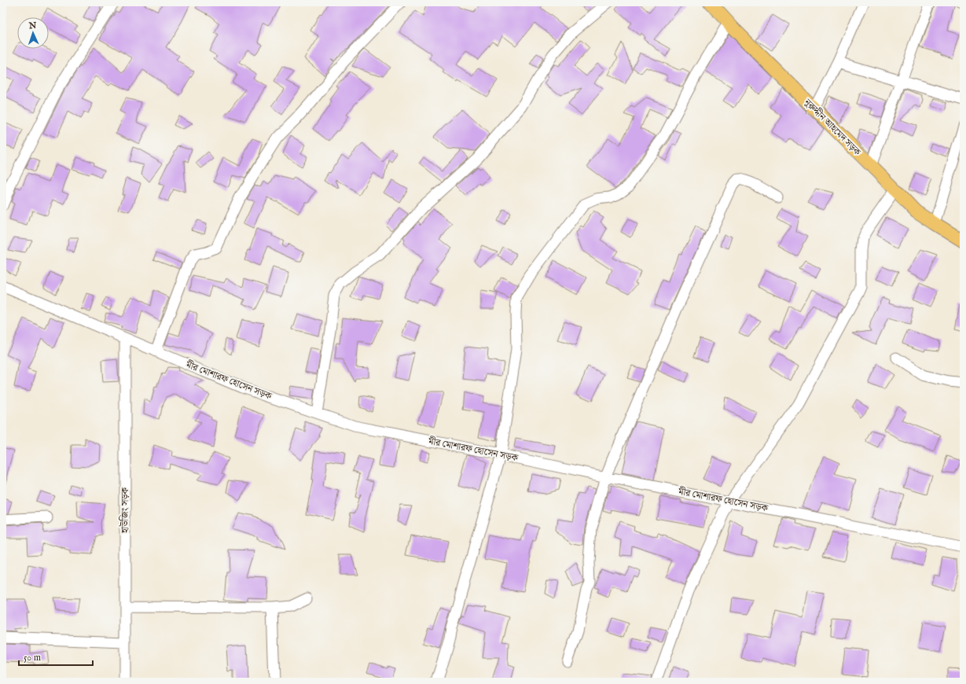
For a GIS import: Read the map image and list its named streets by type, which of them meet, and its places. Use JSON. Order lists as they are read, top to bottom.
{
  "streets": {
    "main road": ["নুরুদ্দীন আহমেদ সড়ক"],
    "street": ["মীর মোশারফ হোসেন সড়ক", "হাউজিং সড়ক"]
  },
  "crossings": [
    ["মীর মোশারফ হোসেন সড়ক", "হাউজিং সড়ক"]
  ],
  "scale_bar": "50 m",
  "north": "top"
}
